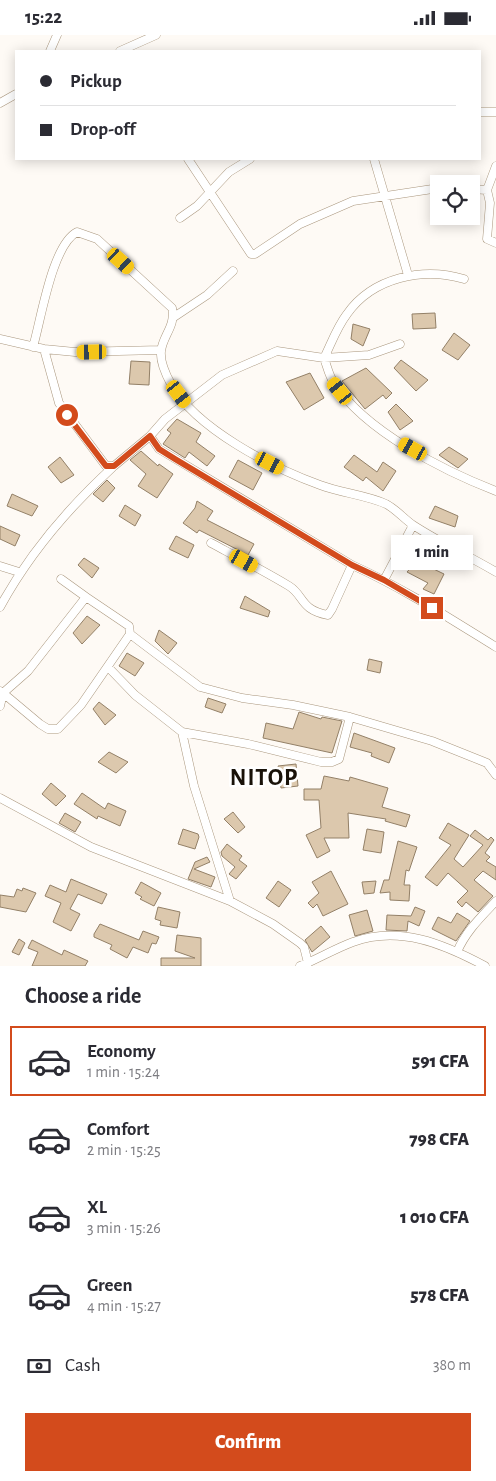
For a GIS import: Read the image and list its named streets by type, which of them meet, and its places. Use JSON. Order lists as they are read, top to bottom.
{
  "districts": ["NITOP"],
  "page": {
    "status": "15:22",
    "banner": ["Pickup", "Drop-off"],
    "bubble": "1 min",
    "heading": "Choose a ride",
    "list": [
      {
        "name": "Economy",
        "note": "1 min · 15:24",
        "value": "591 CFA"
      },
      {
        "name": "Comfort",
        "note": "2 min · 15:25",
        "value": "798 CFA"
      },
      {
        "name": "XL",
        "note": "3 min · 15:26",
        "value": "1 010 CFA"
      },
      {
        "name": "Green",
        "note": "4 min · 15:27",
        "value": "578 CFA"
      }
    ],
    "pay": ["Cash", "380 m"],
    "buttons": "Confirm"
  }
}
